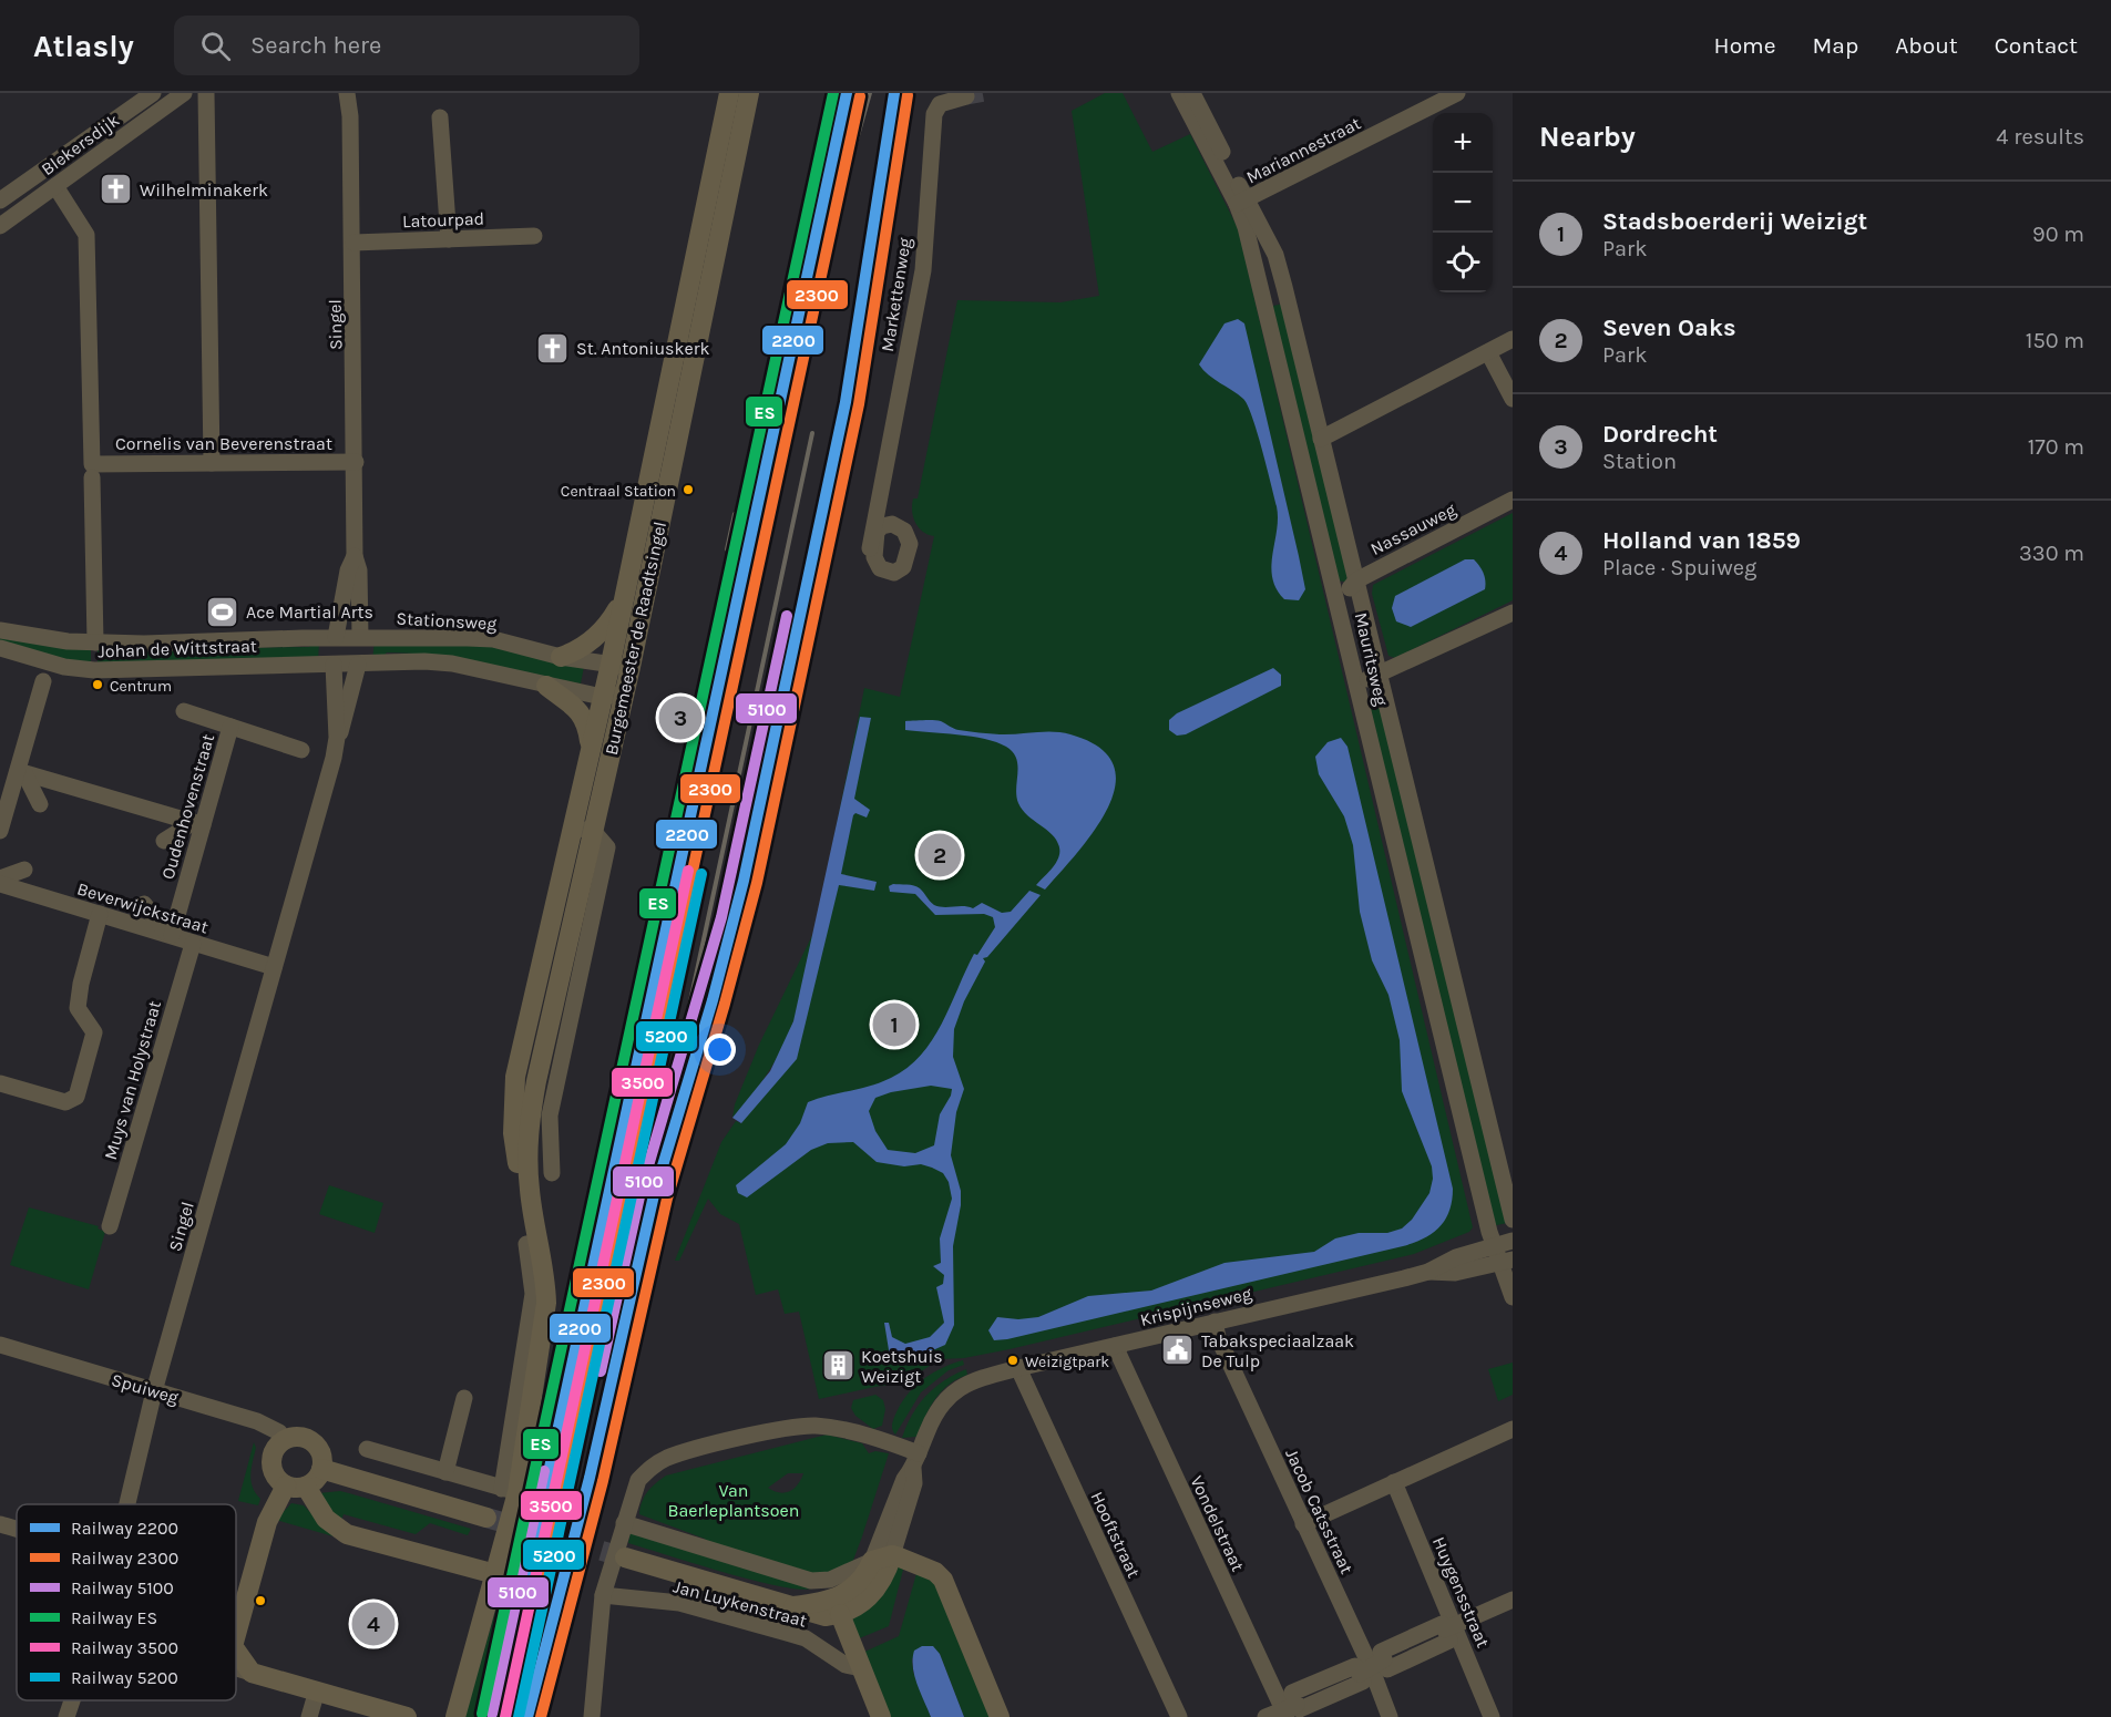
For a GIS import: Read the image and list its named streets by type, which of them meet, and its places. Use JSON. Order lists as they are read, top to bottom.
{
  "streets": {
    "main road": ["Burgemeester de Raadtsingel"],
    "street": [
      "Blekersdijk",
      "Mariannestraat",
      "Latourpad",
      "Markettenweg",
      "Singel",
      "Cornelis van Beverenstraat",
      "Nassauweg",
      "Stationsweg",
      "Johan de Wittstraat",
      "Mauritsweg",
      "Oudenhovenstraat",
      "Beverwijckstraat",
      "Muys van Holystraat",
      "Krispijnseweg",
      "Spuiweg",
      "Jacob Catsstraat",
      "Vondelstraat",
      "Hooftstraat",
      "Huygensstraat",
      "Jan Luykenstraat"
    ]
  },
  "crossings": [
    ["Mariannestraat", "Mauritsweg"],
    ["Latourpad", "Singel"],
    ["Singel", "Cornelis van Beverenstraat"],
    ["Singel", "Stationsweg"],
    ["Singel", "Johan de Wittstraat"],
    ["Singel", "Beverwijckstraat"],
    ["Singel", "Spuiweg"],
    ["Nassauweg", "Mauritsweg"],
    ["Stationsweg", "Burgemeester de Raadtsingel"],
    ["Stationsweg", "Johan de Wittstraat"],
    ["Mauritsweg", "Krispijnseweg"],
    ["Oudenhovenstraat", "Beverwijckstraat"],
    ["Beverwijckstraat", "Muys van Holystraat"],
    ["Krispijnseweg", "Jacob Catsstraat"],
    ["Krispijnseweg", "Vondelstraat"],
    ["Krispijnseweg", "Hooftstraat"]
  ],
  "parks": ["Van Baerleplantsoen"],
  "places": {
    "church": ["Wilhelminakerk", "St. Antoniuskerk"],
    "other": ["Centraal Station", "Centrum", "Weizigtpark"],
    "sports": ["Ace Martial Arts"],
    "public building": ["Tabakspeciaalzaak De Tulp"],
    "building": ["Koetshuis Weizigt"]
  },
  "lines": [
    "rail line 2200",
    "rail line ES",
    "rail line 2300",
    "rail line 5100",
    "rail line 3500",
    "rail line 5200"
  ],
  "legend": [
    "Railway 2200",
    "Railway 2300",
    "Railway 5100",
    "Railway ES",
    "Railway 3500",
    "Railway 5200"
  ],
  "page": {
    "header": "Atlasly",
    "search": "Search here",
    "nav": [
      "Home",
      "Map",
      "About",
      "Contact"
    ],
    "heading": ["Nearby", "4 results"],
    "map_buttons": ["+", "−"],
    "list": [
      {
        "mark": "1",
        "name": "Stadsboerderij Weizigt",
        "note": "Park",
        "value": "90 m"
      },
      {
        "mark": "2",
        "name": "Seven Oaks",
        "note": "Park",
        "value": "150 m"
      },
      {
        "mark": "3",
        "name": "Dordrecht",
        "note": "Station",
        "value": "170 m"
      },
      {
        "mark": "4",
        "name": "Holland van 1859",
        "note": "Place · Spuiweg",
        "value": "330 m"
      }
    ],
    "pins": [
      "3",
      "2",
      "1",
      "4"
    ]
  }
}
